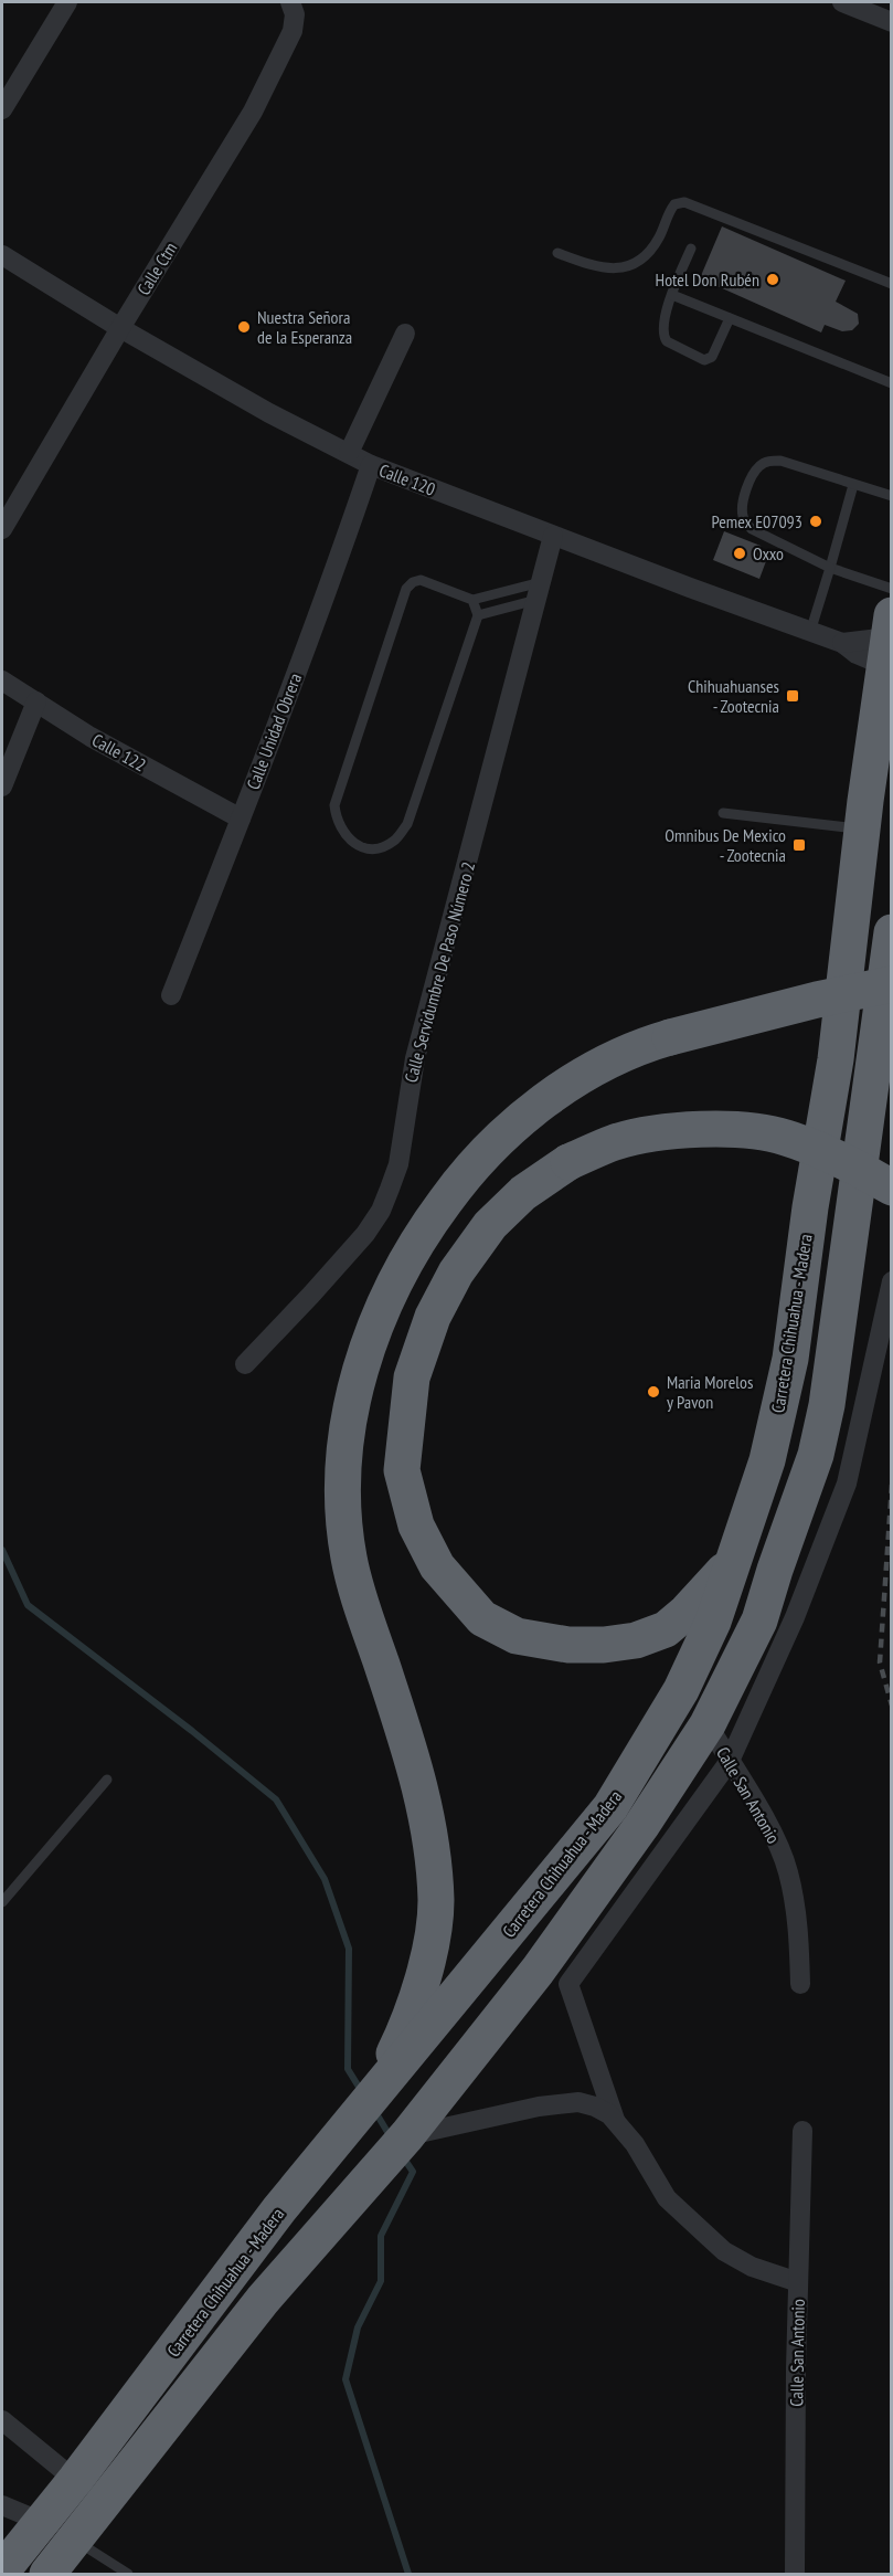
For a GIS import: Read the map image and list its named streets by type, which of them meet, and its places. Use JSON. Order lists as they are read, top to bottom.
{
  "streets": {
    "highway": ["Carretera Chihuahua - Madera"],
    "street": [
      "Calle Ctm",
      "Calle 120",
      "Calle Unidad Obrera",
      "Calle 122",
      "Calle Servidumbre De Paso Número 2",
      "Calle San Antonio"
    ]
  },
  "crossings": [
    ["Calle Ctm", "Calle 120"],
    ["Calle 120", "Calle Unidad Obrera"],
    ["Calle 120", "Calle Servidumbre De Paso Número 2"],
    ["Calle 120", "Carretera Chihuahua - Madera"],
    ["Calle Unidad Obrera", "Calle 122"]
  ],
  "places": {
    "other": [
      "Hotel Don Rubén",
      "Nuestra Señora de la Esperanza",
      "Pemex E07093",
      "Oxxo",
      "Maria Morelos y Pavon"
    ],
    "transit": ["Chihuahuanses - Zootecnia", "Omnibus De Mexico - Zootecnia"]
  }
}
